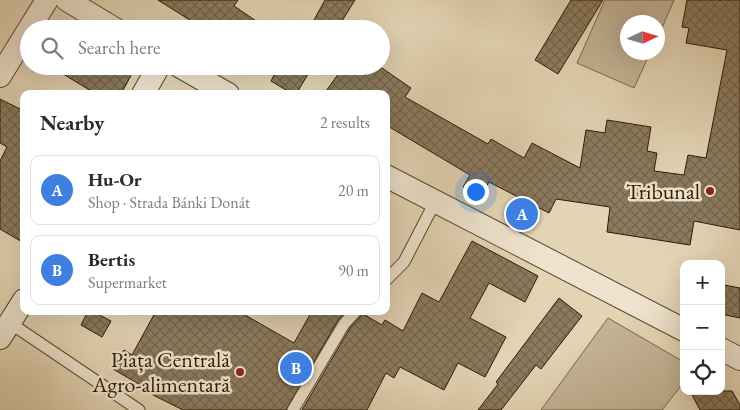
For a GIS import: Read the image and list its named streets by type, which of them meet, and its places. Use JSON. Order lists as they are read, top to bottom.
{
  "places": ["Tribunal", "Piața Centrală Agro-alimentară"],
  "north": "right",
  "page": {
    "search": "Search here",
    "heading": ["Nearby", "2 results"],
    "list": [
      {
        "mark": "A",
        "name": "Hu-Or",
        "note": "Shop · Strada Bánki Donát",
        "value": "20 m"
      },
      {
        "mark": "B",
        "name": "Bertis",
        "note": "Supermarket",
        "value": "90 m"
      }
    ],
    "pins": ["A", "B"],
    "map_buttons": ["+", "−"]
  }
}
